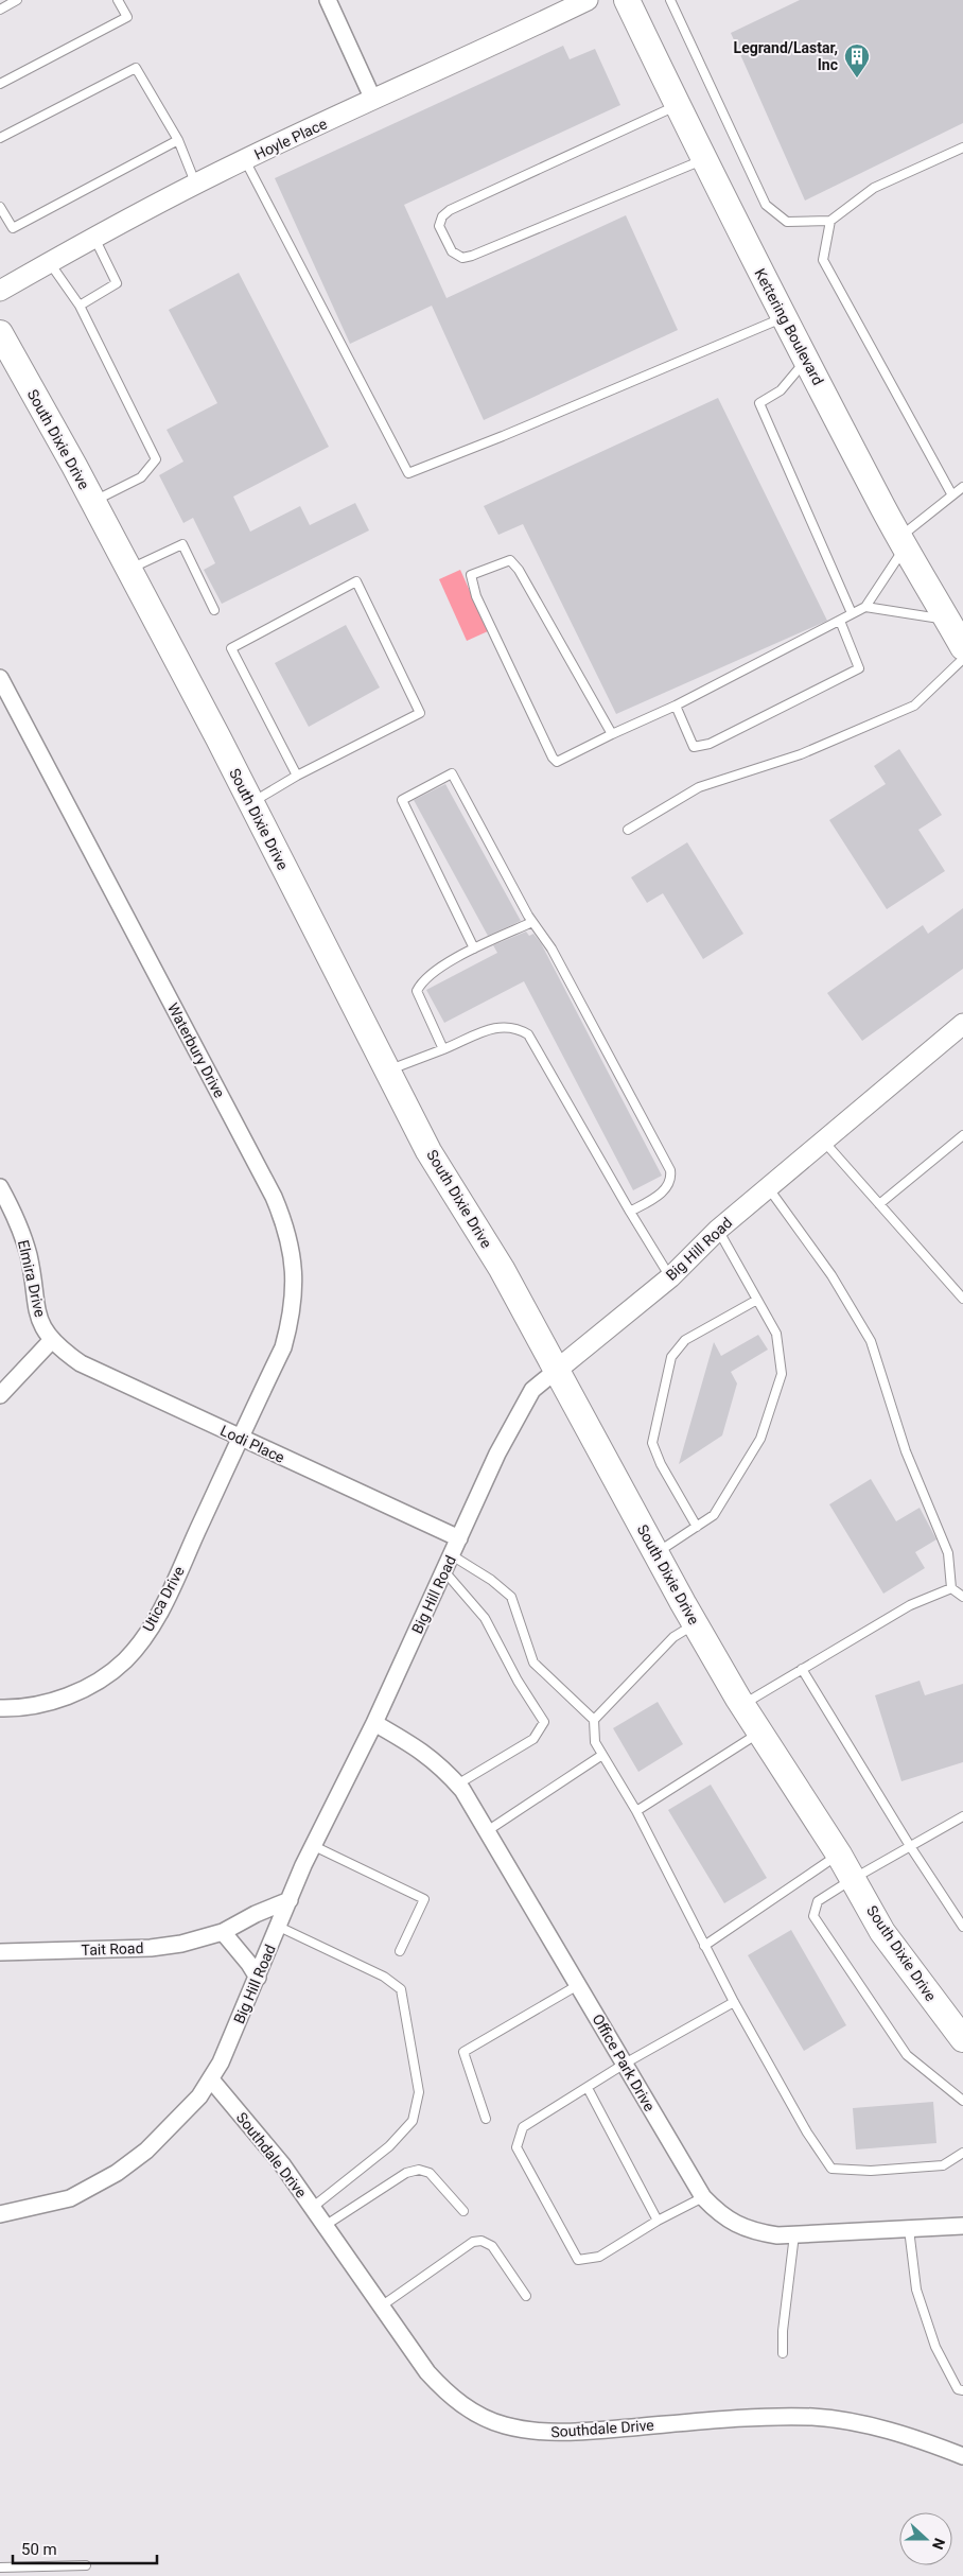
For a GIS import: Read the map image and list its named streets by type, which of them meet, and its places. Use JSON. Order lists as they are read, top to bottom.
{
  "streets": {
    "main road": ["Kettering Boulevard", "South Dixie Drive"],
    "street": [
      "Hoyle Place",
      "Waterbury Drive",
      "Big Hill Road",
      "Elmira Drive",
      "Lodi Place",
      "Utica Drive",
      "Tait Road",
      "Office Park Drive",
      "Southdale Drive"
    ]
  },
  "crossings": [
    ["South Dixie Drive", "Big Hill Road"],
    ["Waterbury Drive", "Lodi Place"],
    ["Waterbury Drive", "Utica Drive"],
    ["Big Hill Road", "Lodi Place"],
    ["Big Hill Road", "Tait Road"],
    ["Big Hill Road", "Office Park Drive"],
    ["Big Hill Road", "Southdale Drive"],
    ["Elmira Drive", "Lodi Place"],
    ["Lodi Place", "Utica Drive"]
  ],
  "places": {
    "building": ["Legrand/Lastar, Inc"]
  },
  "scale_bar": "50 m",
  "north": "right"
}
